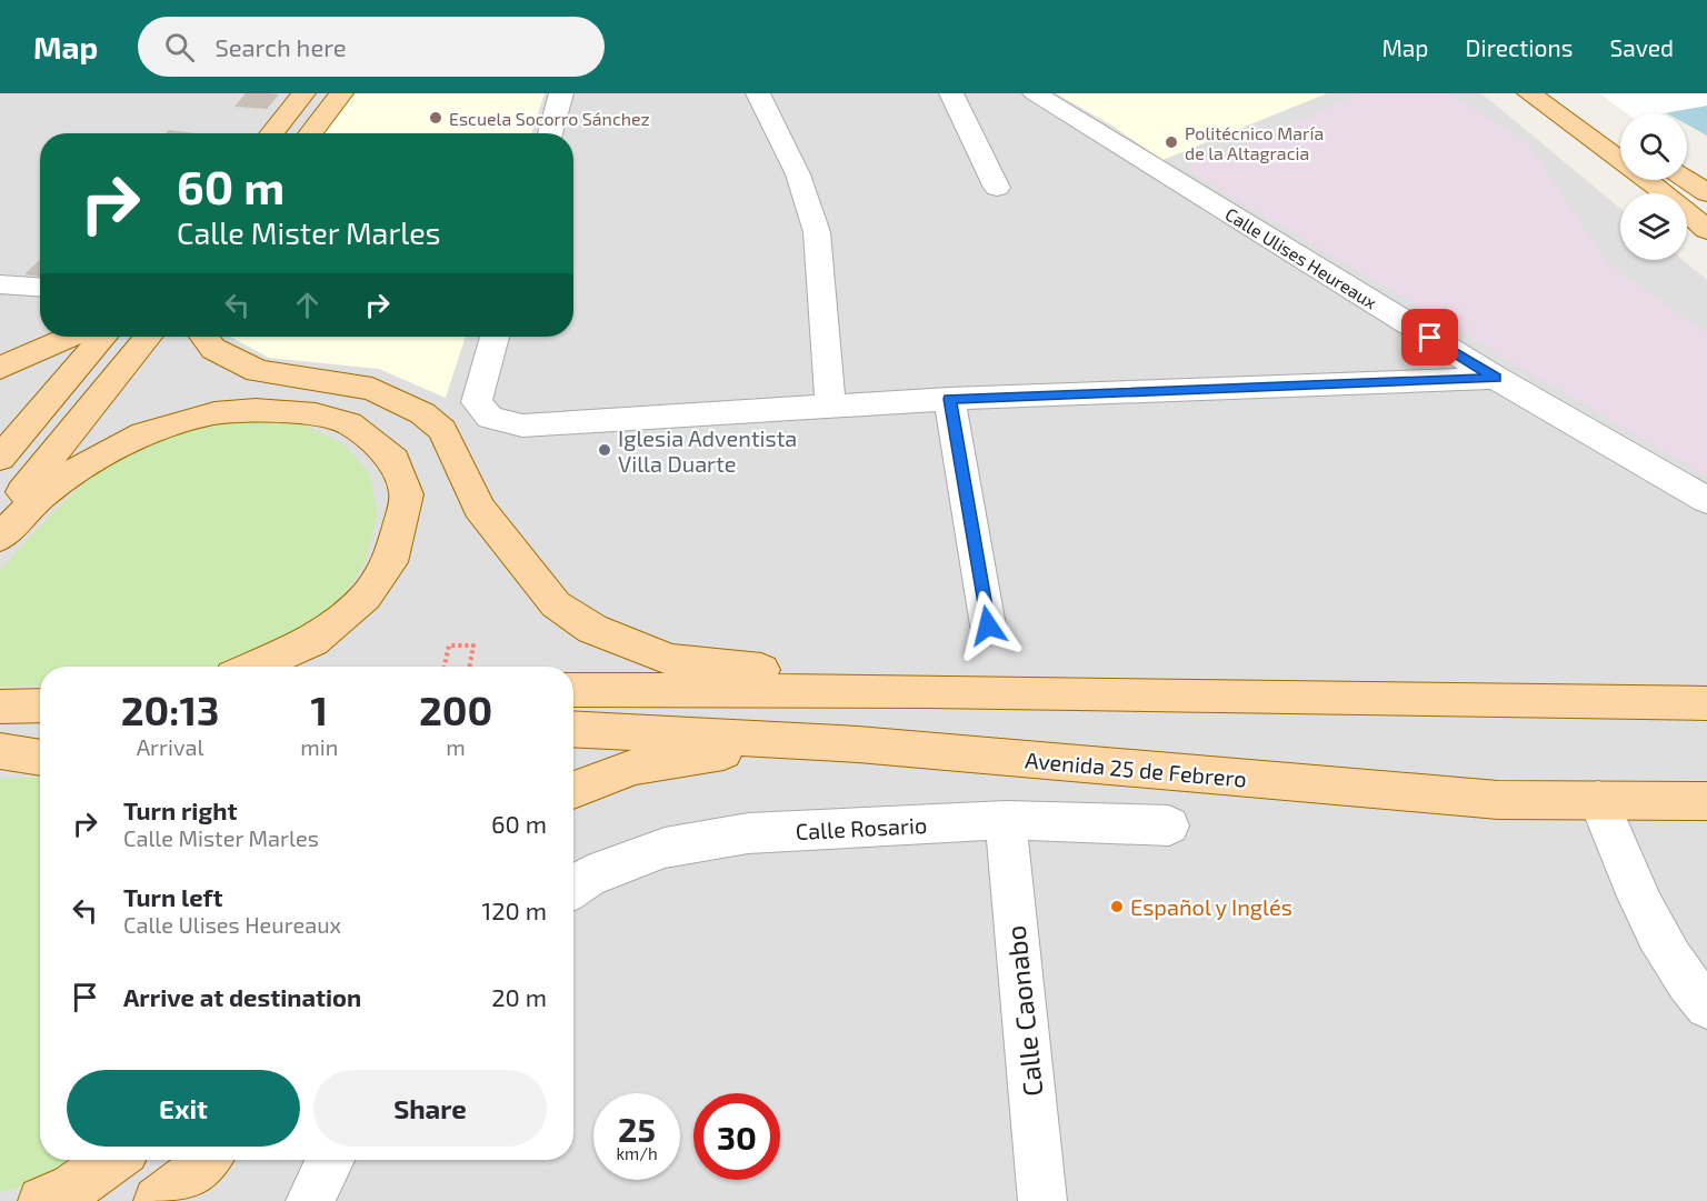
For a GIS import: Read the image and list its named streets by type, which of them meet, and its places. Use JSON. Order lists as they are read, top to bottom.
{
  "streets": {
    "main road": ["Avenida 25 de Febrero"],
    "street": ["Calle Ulises Heureaux", "Calle Rosario", "Calle Caonabo"]
  },
  "crossings": [
    ["Calle Rosario", "Calle Caonabo"]
  ],
  "places": [
    "Escuela Socorro Sánchez",
    "Politécnico María de la Altagracia",
    "Iglesia Adventista Villa Duarte",
    "Español y Inglés"
  ],
  "page": {
    "header": "Map",
    "search": "Search here",
    "nav": ["Map", "Directions", "Saved"],
    "turn": ["60 m", "Calle Mister Marles"],
    "eta": [
      "20:13",
      "Arrival",
      "1",
      "min",
      "200",
      "m"
    ],
    "list": [
      {
        "name": "Turn right",
        "note": "Calle Mister Marles",
        "value": "60 m"
      },
      {
        "name": "Turn left",
        "note": "Calle Ulises Heureaux",
        "value": "120 m"
      },
      {
        "name": "Arrive at destination",
        "value": "20 m"
      }
    ],
    "buttons": ["Exit", "Share"],
    "speed": "25 km/h",
    "limit": "30"
  }
}
